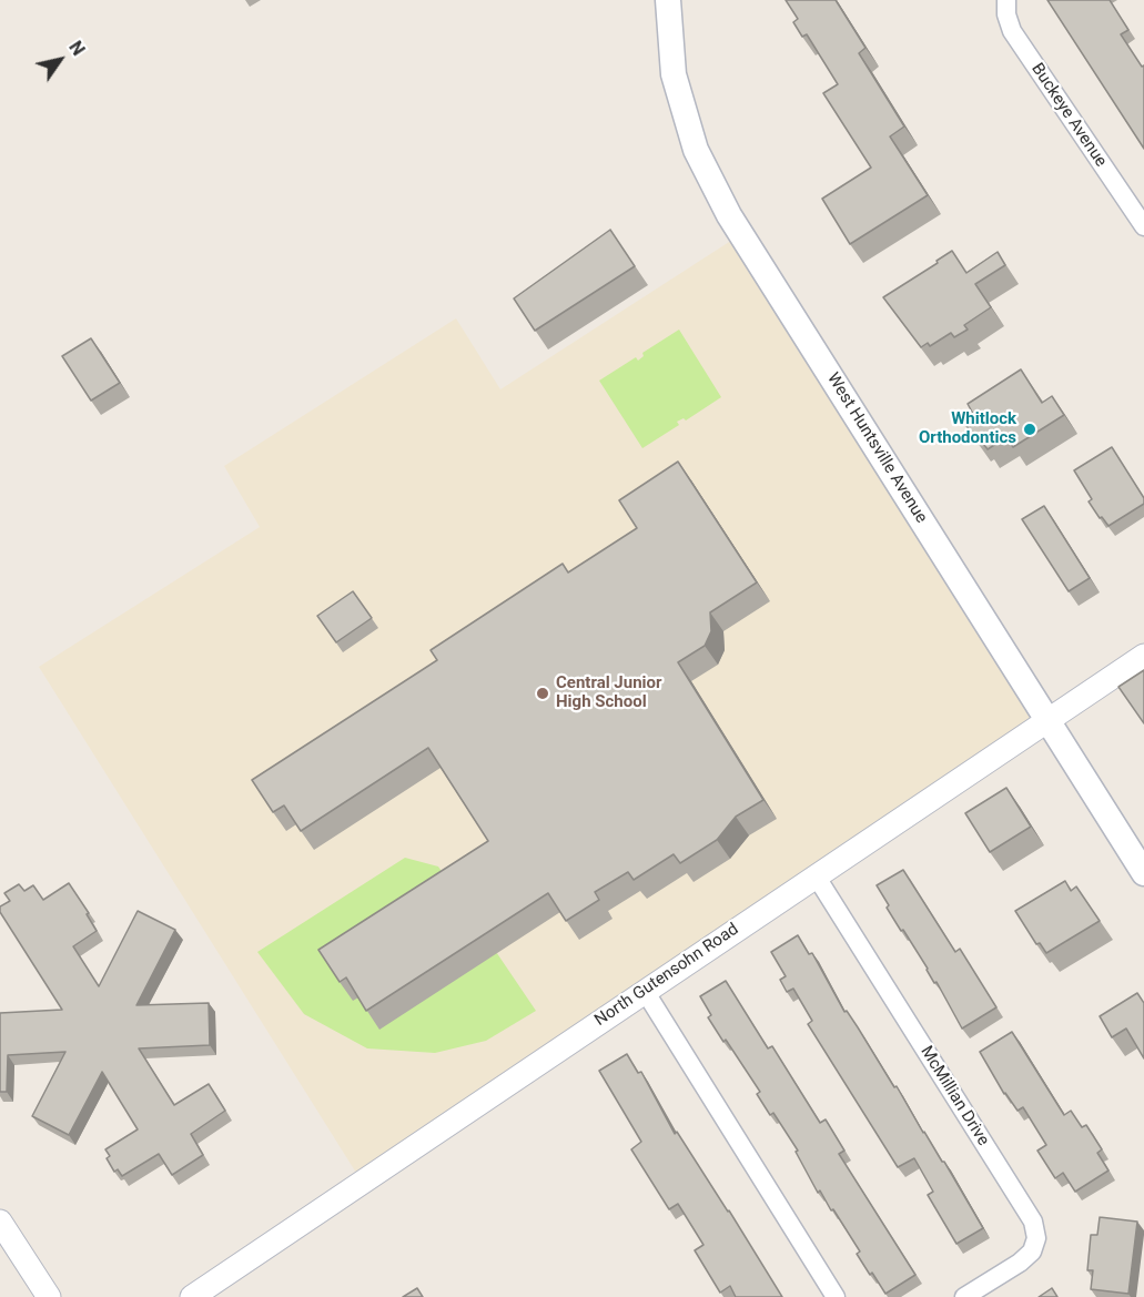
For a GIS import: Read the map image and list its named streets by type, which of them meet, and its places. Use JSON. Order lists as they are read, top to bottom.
{
  "streets": {
    "main road": ["West Huntsville Avenue"],
    "street": ["Buckeye Avenue", "North Gutensohn Road", "McMillian Drive"]
  },
  "crossings": [
    ["West Huntsville Avenue", "North Gutensohn Road"],
    ["North Gutensohn Road", "McMillian Drive"]
  ],
  "places": ["Whitlock Orthodontics", "Central Junior High School"],
  "north": "top right"
}
